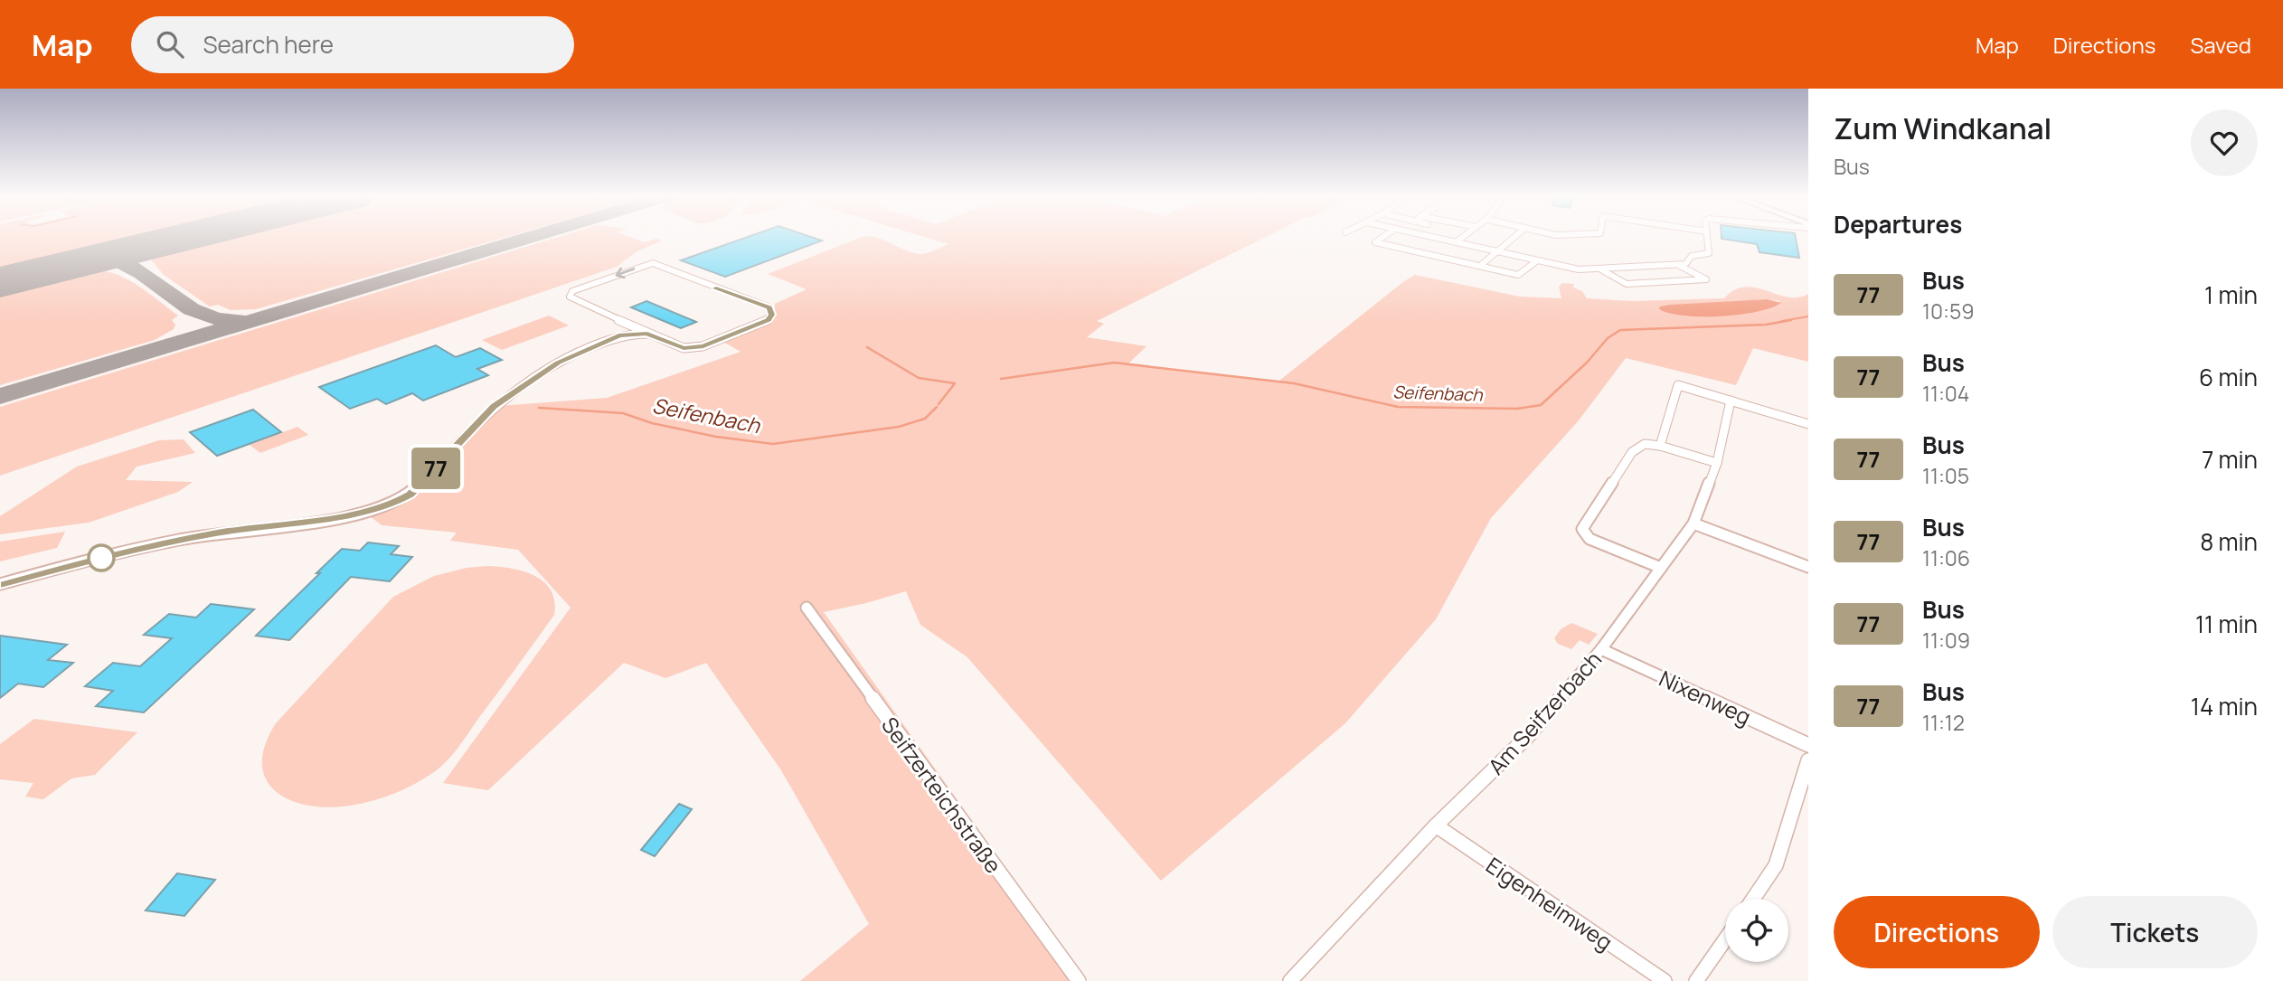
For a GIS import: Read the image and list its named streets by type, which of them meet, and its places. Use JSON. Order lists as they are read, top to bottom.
{
  "streets": {
    "street": [
      "Nixenweg",
      "Am Seifzerbach",
      "Seifzerteichstraße",
      "Eigenheimweg"
    ]
  },
  "crossings": [
    ["Nixenweg", "Am Seifzerbach"],
    ["Am Seifzerbach", "Eigenheimweg"]
  ],
  "water": ["Seifenbach"],
  "lines": ["bus line 77"],
  "page": {
    "header": "Map",
    "search": "Search here",
    "nav": ["Map", "Directions", "Saved"],
    "on_map": "77",
    "heading": [
      ["Zum Windkanal", "Bus"],
      "Departures"
    ],
    "list": [
      {
        "mark": "77",
        "name": "Bus",
        "note": "10:59",
        "value": "1 min"
      },
      {
        "mark": "77",
        "name": "Bus",
        "note": "11:04",
        "value": "6 min"
      },
      {
        "mark": "77",
        "name": "Bus",
        "note": "11:05",
        "value": "7 min"
      },
      {
        "mark": "77",
        "name": "Bus",
        "note": "11:06",
        "value": "8 min"
      },
      {
        "mark": "77",
        "name": "Bus",
        "note": "11:09",
        "value": "11 min"
      },
      {
        "mark": "77",
        "name": "Bus",
        "note": "11:12",
        "value": "14 min"
      }
    ],
    "buttons": ["Directions", "Tickets"]
  }
}
